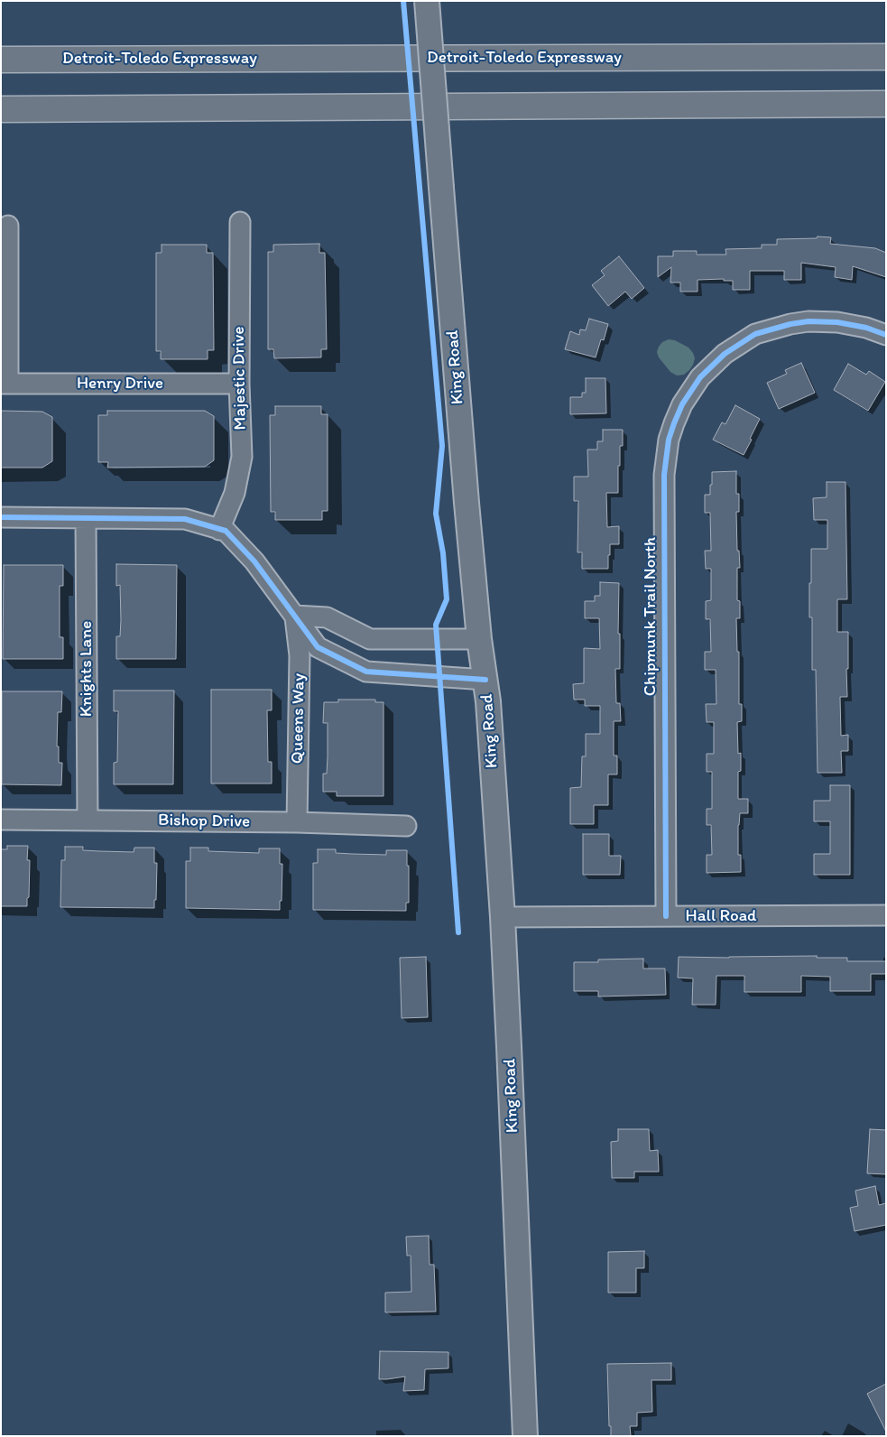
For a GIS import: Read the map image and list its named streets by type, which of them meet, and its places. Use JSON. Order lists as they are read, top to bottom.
{
  "streets": {
    "highway": ["Detroit-Toledo Expressway"],
    "main road": ["King Road"],
    "street": [
      "Majestic Drive",
      "Henry Drive",
      "Chipmunk Trail North",
      "Knights Lane",
      "Queens Way",
      "Bishop Drive",
      "Hall Road"
    ]
  },
  "crossings": [
    ["King Road", "Hall Road"],
    ["Majestic Drive", "Henry Drive"],
    ["Chipmunk Trail North", "Hall Road"],
    ["Knights Lane", "Bishop Drive"],
    ["Queens Way", "Bishop Drive"]
  ]
}
